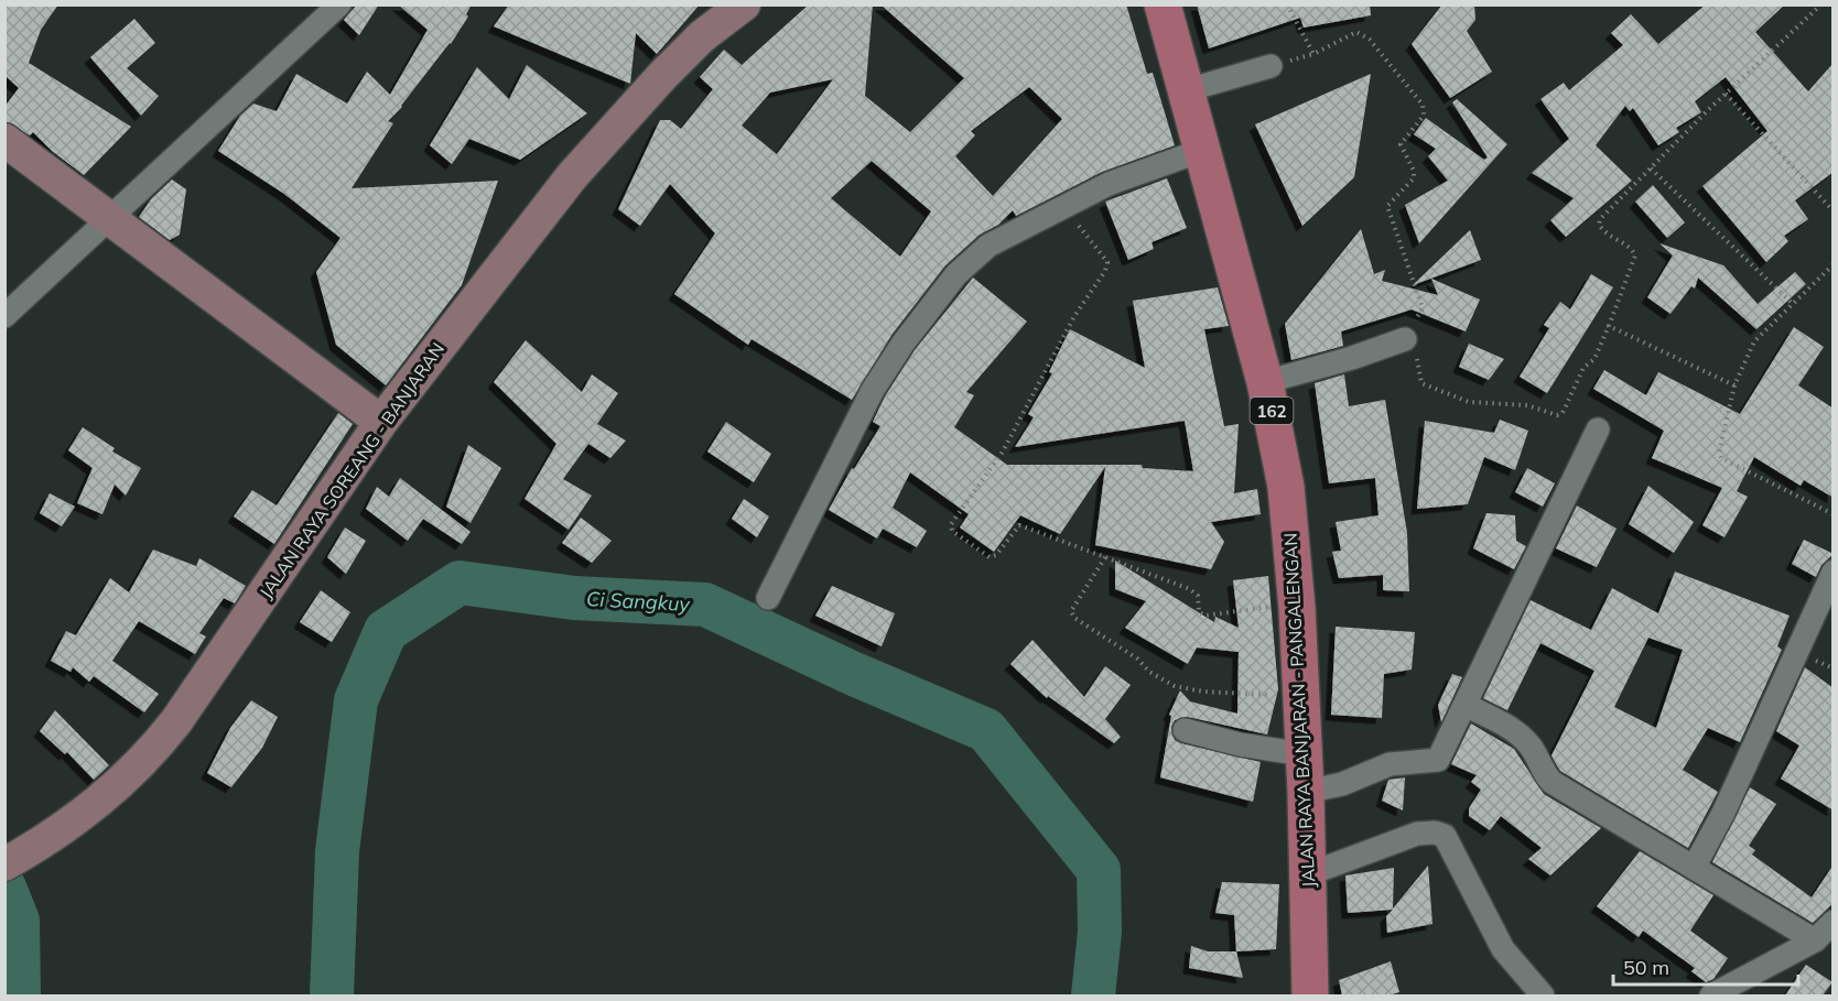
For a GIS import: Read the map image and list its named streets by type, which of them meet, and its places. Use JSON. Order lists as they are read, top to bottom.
{
  "streets": {
    "main road": ["162", "JALAN RAYA SOREANG - BANJARAN", "JALAN RAYA BANJARAN - PANGALENGAN"]
  },
  "water": ["Ci Sangkuy"],
  "scale_bar": "50 m"
}
